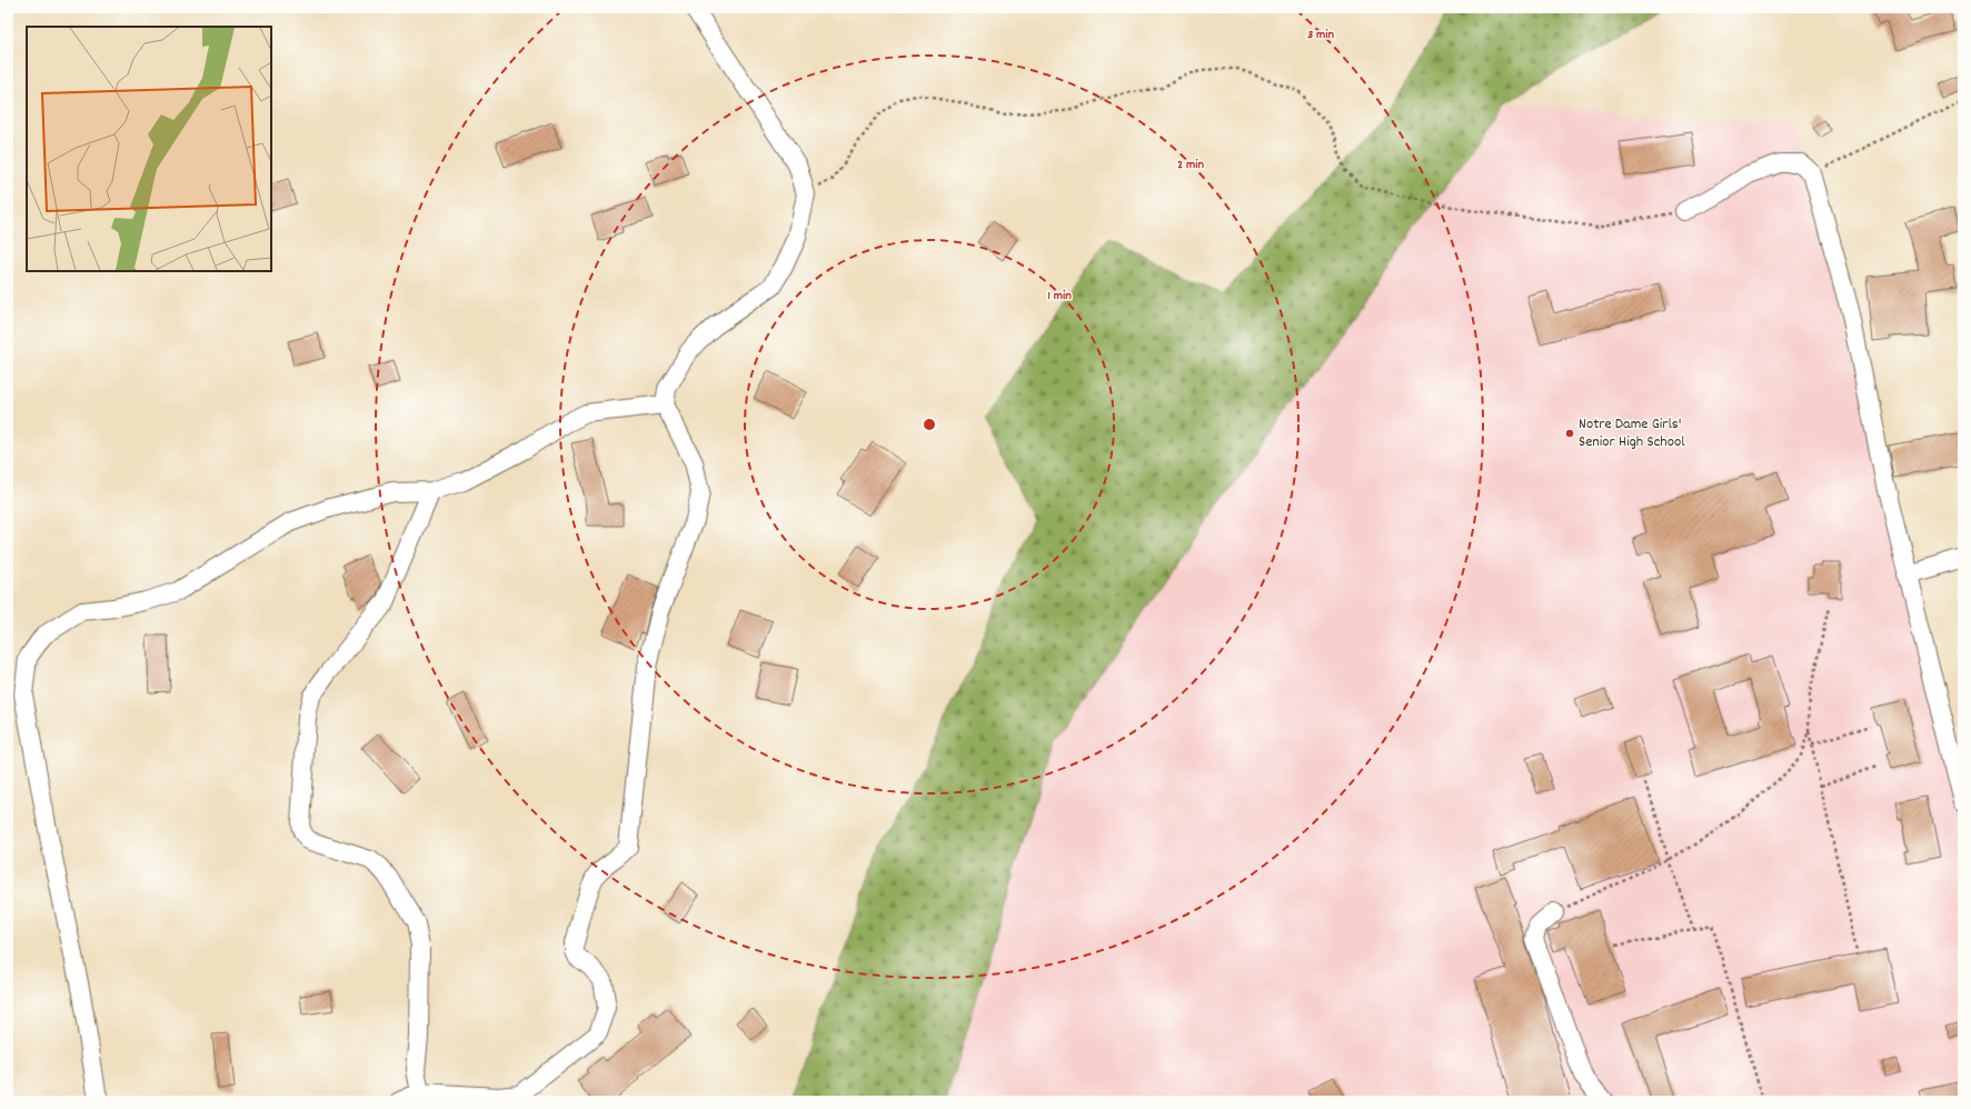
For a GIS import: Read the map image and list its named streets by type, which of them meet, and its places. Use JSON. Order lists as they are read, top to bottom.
{
  "places": ["Notre Dame Girls' Senior High School"],
  "rings": ["3 min", "2 min", "1 min"]
}
